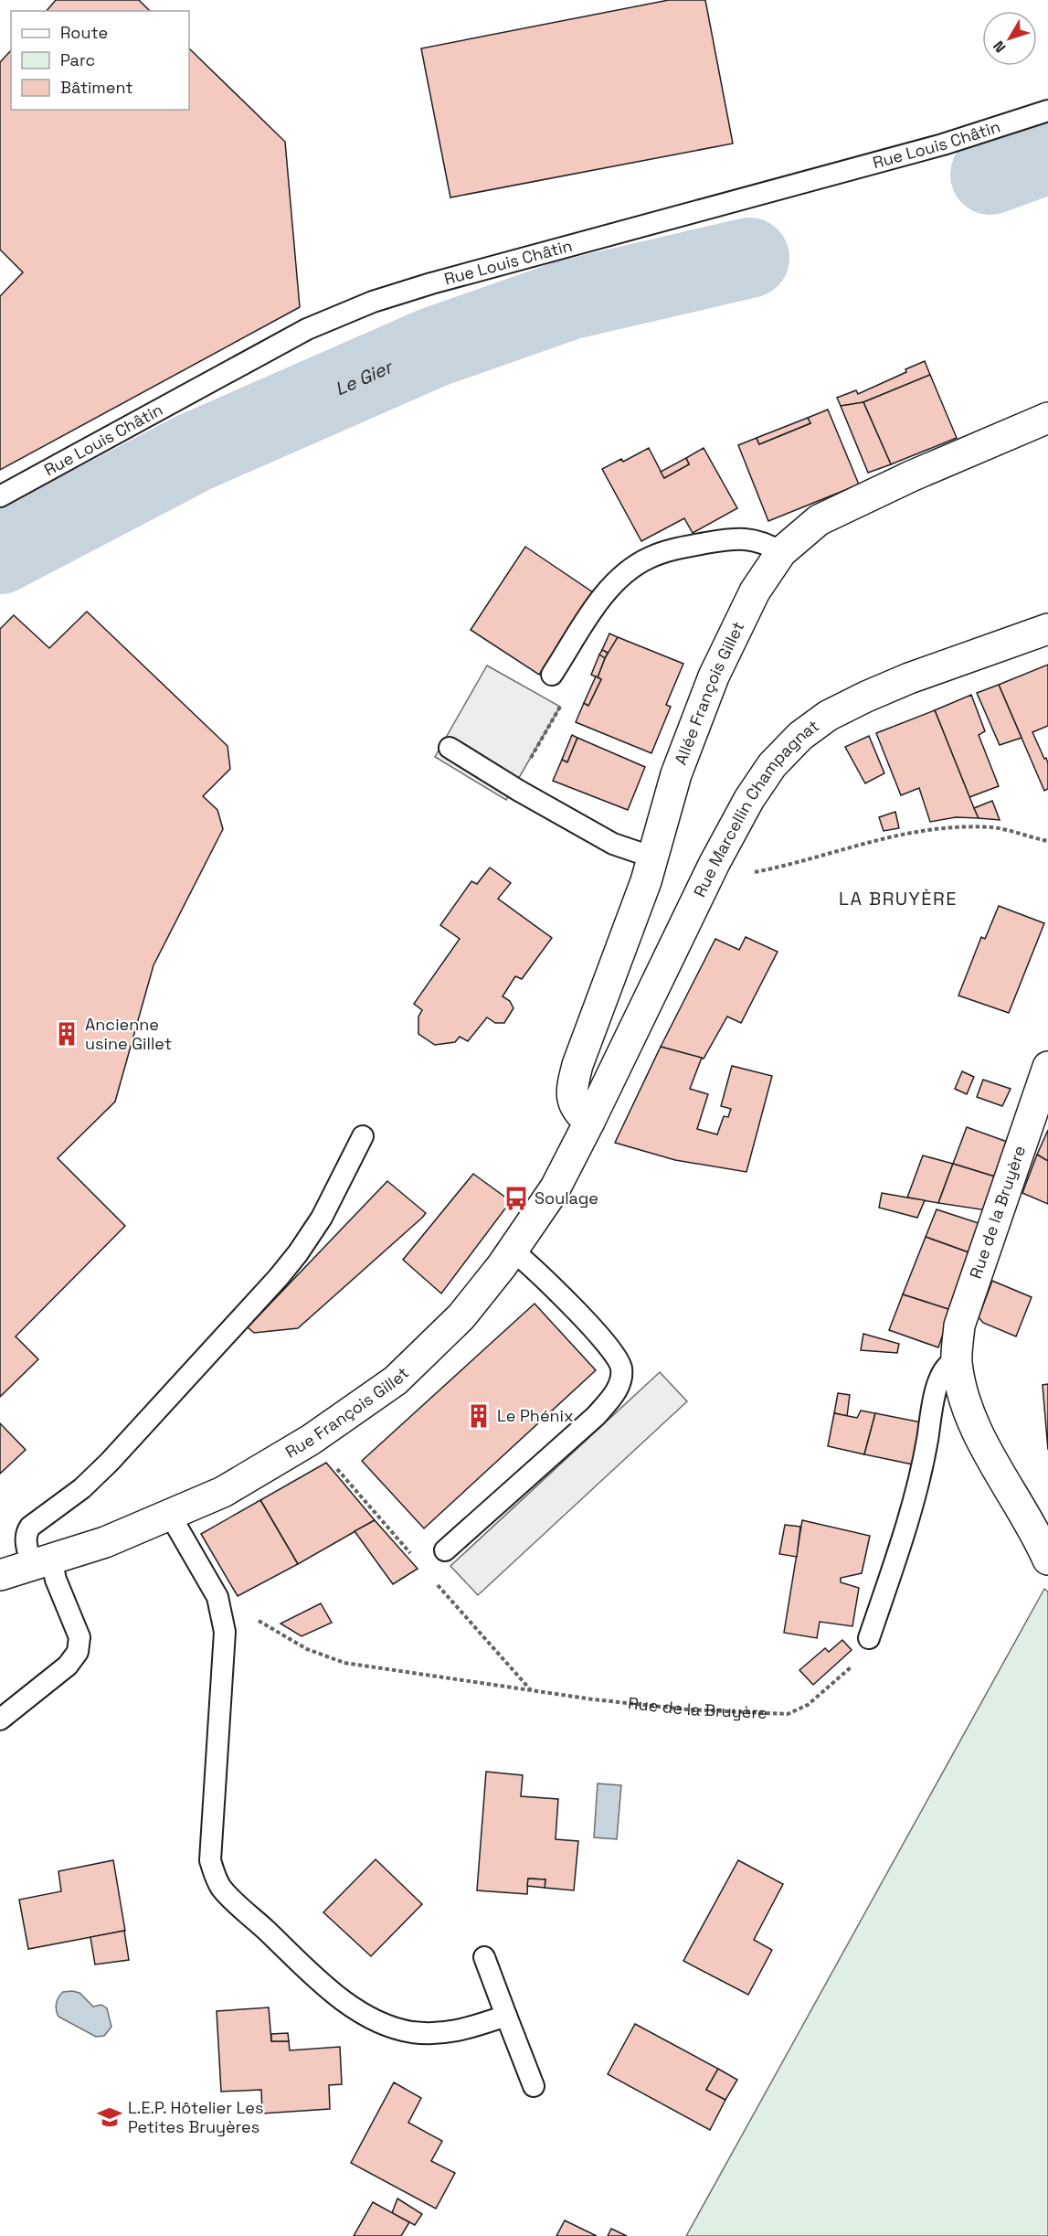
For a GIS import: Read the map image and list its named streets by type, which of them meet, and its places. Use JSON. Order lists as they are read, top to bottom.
{
  "streets": {
    "main road": [
      "Allée François Gillet",
      "Rue Marcellin Champagnat",
      "Rue de la Bruyère",
      "Rue François Gillet"
    ],
    "lane": ["Rue Louis Châtin"]
  },
  "crossings": [
    ["Allée François Gillet", "Rue Marcellin Champagnat"],
    ["Allée François Gillet", "Rue François Gillet"],
    ["Rue Marcellin Champagnat", "Rue François Gillet"]
  ],
  "districts": ["LA BRUYÈRE"],
  "water": ["Le Gier"],
  "places": {
    "building": ["Ancienne usine Gillet", "Le Phénix"],
    "bus stop": ["Soulage"],
    "school or university": ["L.E.P. Hôtelier Les Petites Bruyères"]
  },
  "legend": ["Route", "Parc", "Bâtiment"],
  "north": "bottom left"
}
